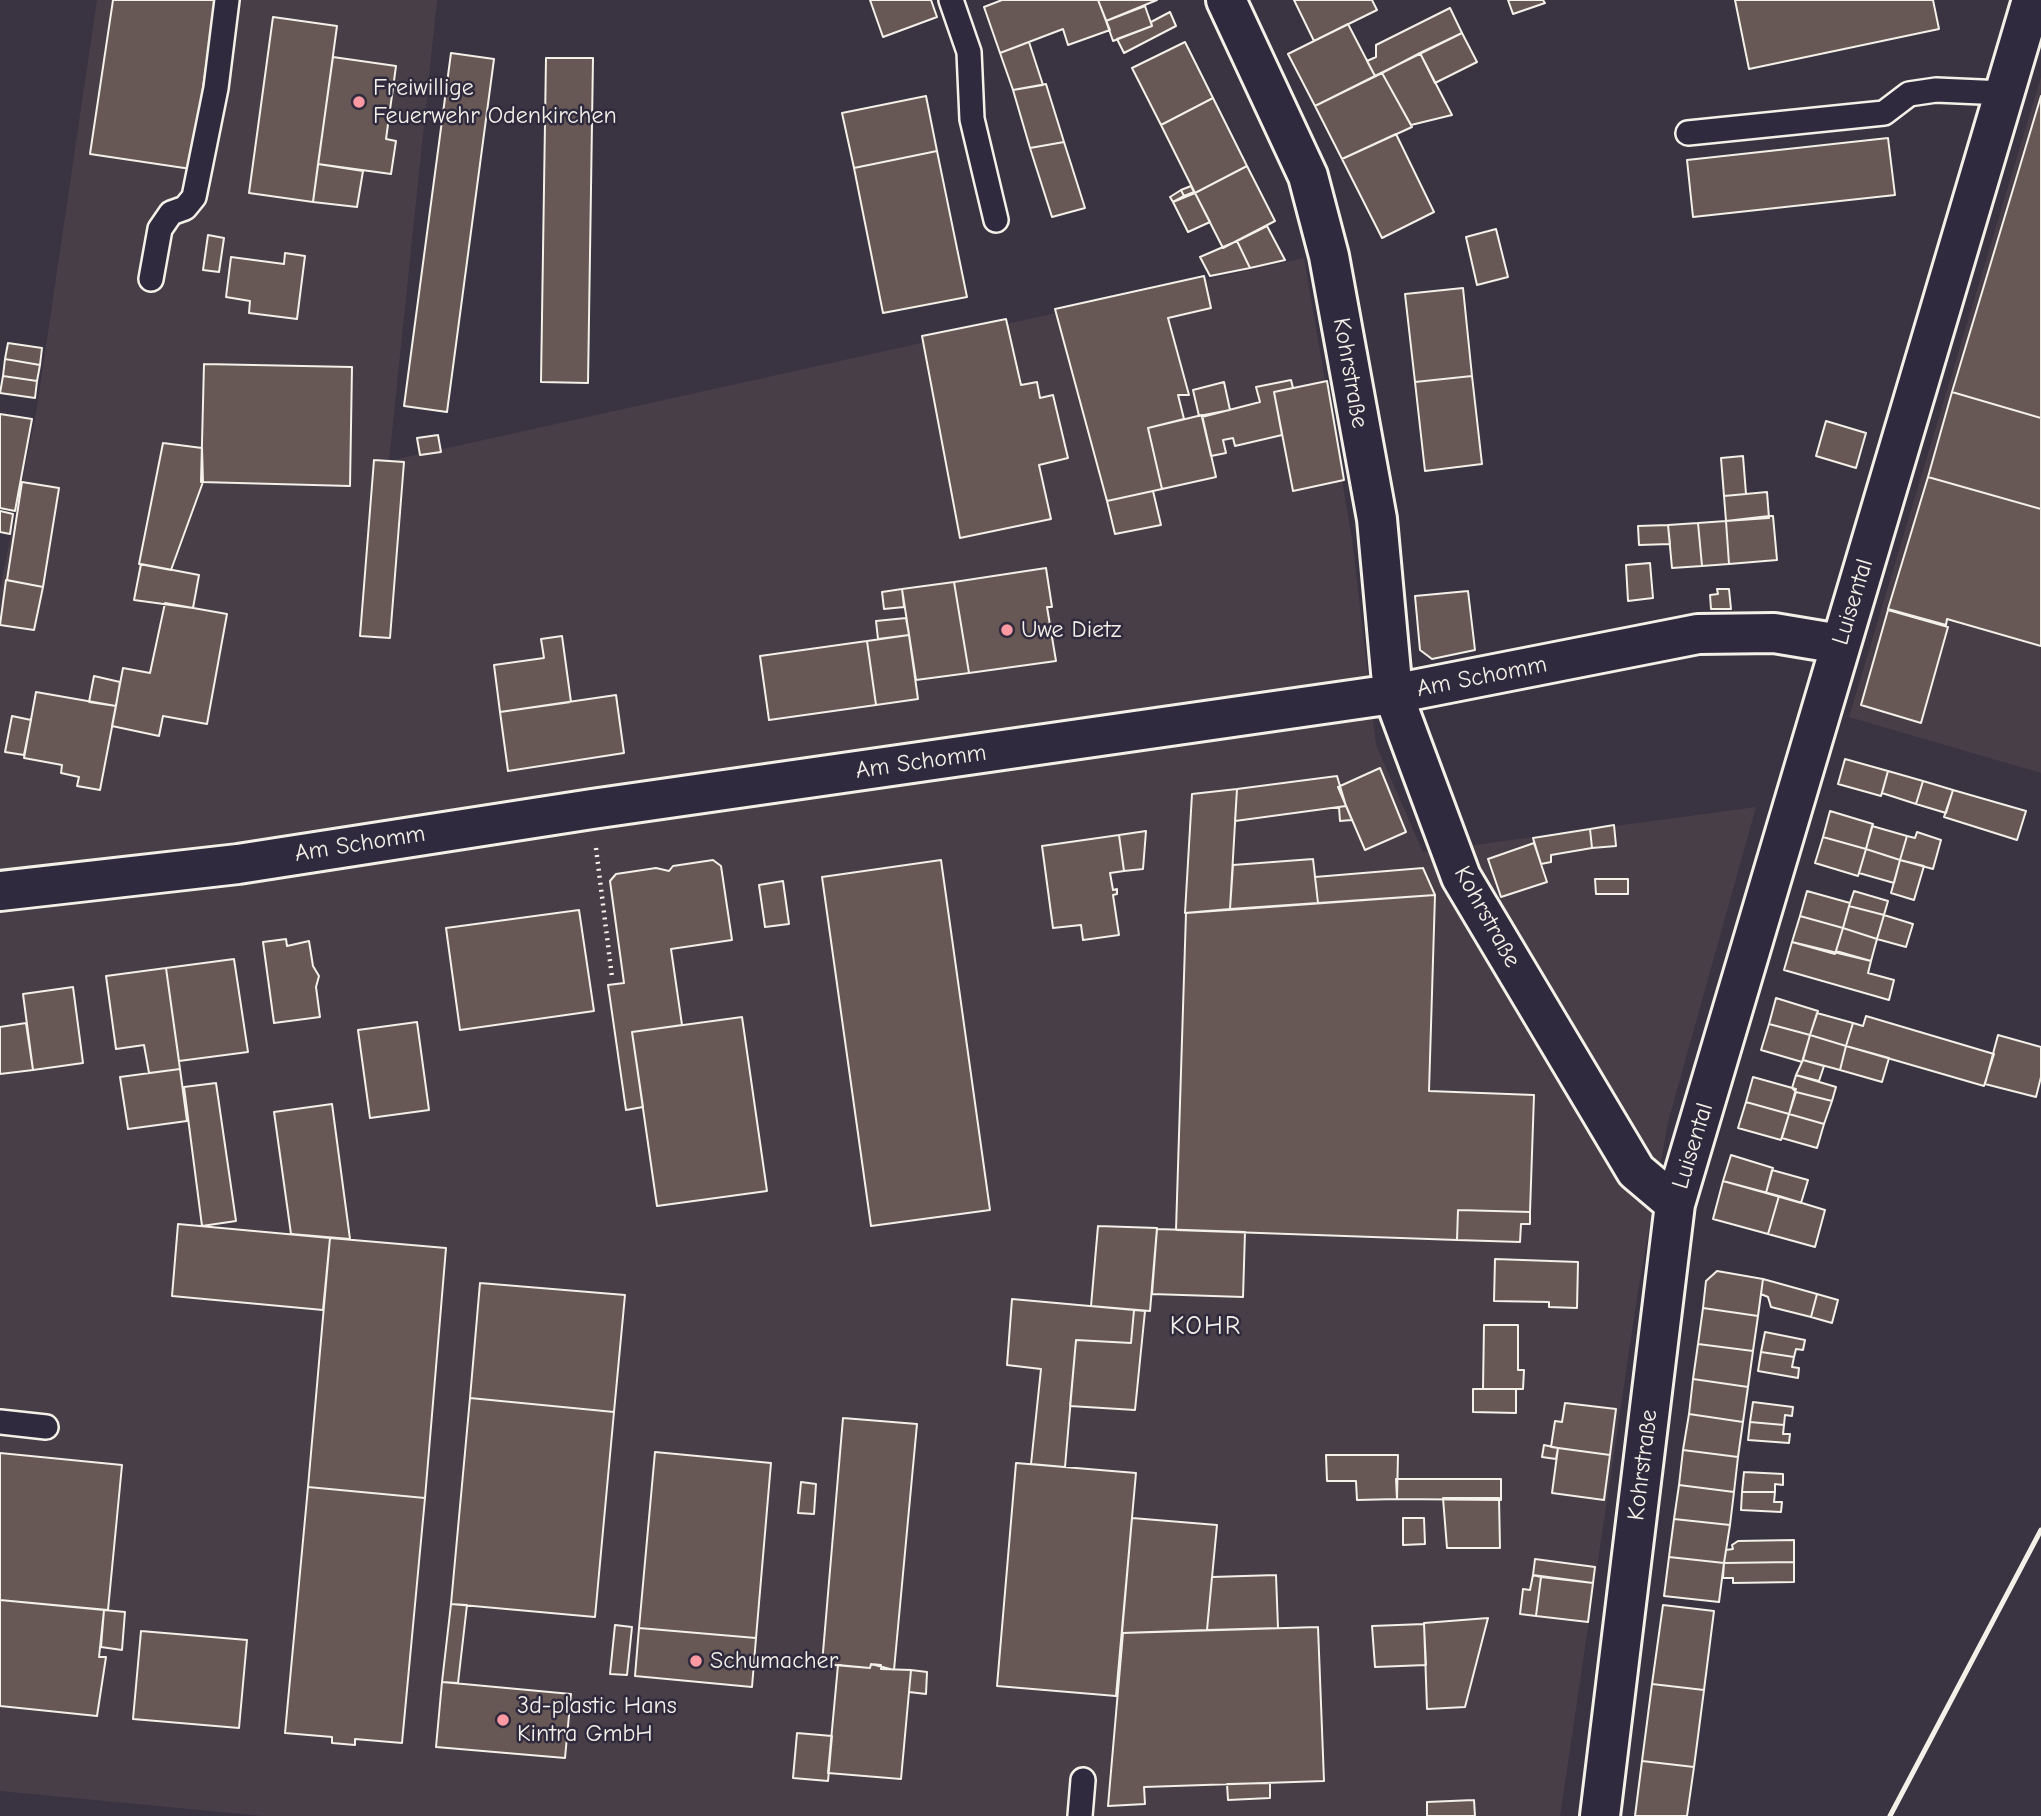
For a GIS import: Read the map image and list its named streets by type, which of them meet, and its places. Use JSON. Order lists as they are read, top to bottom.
{
  "streets": {
    "street": ["Kohrstraße", "Luisental", "Am Schomm"]
  },
  "crossings": [
    ["Kohrstraße", "Luisental"],
    ["Kohrstraße", "Am Schomm"],
    ["Luisental", "Am Schomm"]
  ],
  "districts": ["KOHR"],
  "places": [
    "Freiwillige Feuerwehr Odenkirchen",
    "Uwe Dietz",
    "Schumacher",
    "3d-plastic Hans Kintra GmbH"
  ]
}
